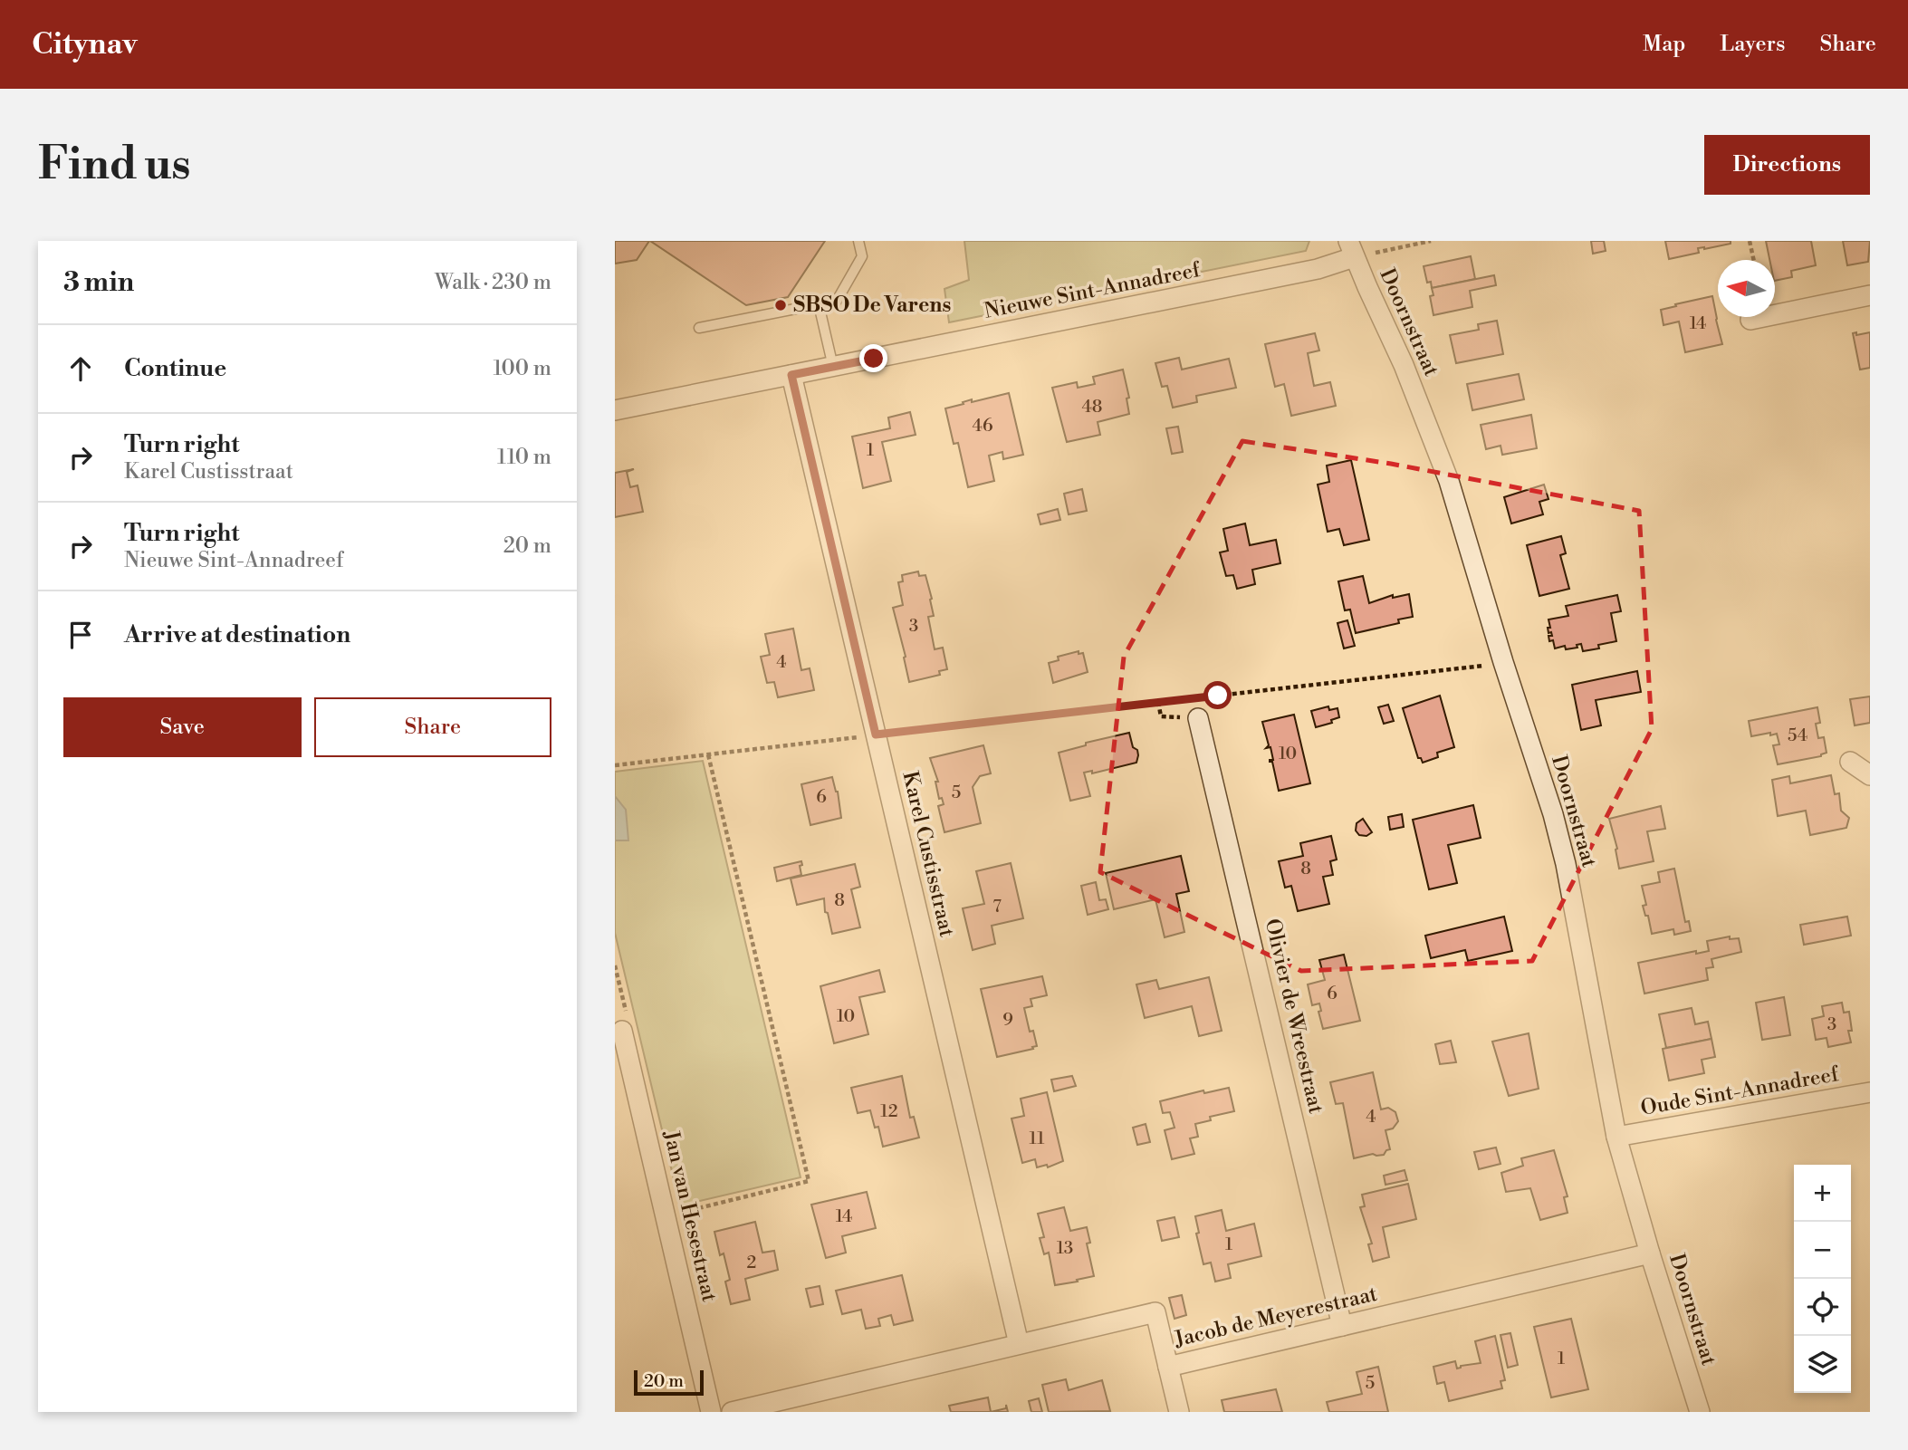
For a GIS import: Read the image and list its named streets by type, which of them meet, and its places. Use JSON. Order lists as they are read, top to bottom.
{
  "streets": {
    "street": [
      "Nieuwe Sint-Annadreef",
      "Doornstraat",
      "Karel Custisstraat",
      "Olivier de Wreestraat",
      "Oude Sint-Annadreef",
      "Jan van Hesestraat",
      "Jacob de Meyerestraat"
    ]
  },
  "crossings": [
    ["Nieuwe Sint-Annadreef", "Doornstraat"],
    ["Nieuwe Sint-Annadreef", "Karel Custisstraat"],
    ["Doornstraat", "Oude Sint-Annadreef"],
    ["Doornstraat", "Jacob de Meyerestraat"],
    ["Karel Custisstraat", "Jacob de Meyerestraat"],
    ["Olivier de Wreestraat", "Jacob de Meyerestraat"]
  ],
  "places": ["SBSO De Varens"],
  "house_numbers": [
    "14",
    "48",
    "46",
    "1",
    "3",
    "4",
    "54",
    "10",
    "5",
    "6",
    "8",
    "8",
    "7",
    "6",
    "10",
    "9",
    "3",
    "12",
    "4",
    "11",
    "14",
    "1",
    "13",
    "2",
    "1",
    "5"
  ],
  "scale_bar": "20 m",
  "north": "left",
  "page": {
    "header": "Citynav",
    "nav": ["Map", "Layers", "Share"],
    "buttons": [
      "Directions",
      ["Save", "Share"]
    ],
    "title": "Find us",
    "heading": ["3 min", "Walk · 230 m"],
    "list": [
      ["Continue", "100 m"],
      ["Turn right", "Karel Custisstraat", "110 m"],
      ["Turn right", "Nieuwe Sint-Annadreef", "20 m"],
      "Arrive at destination"
    ],
    "map_buttons": ["+", "−"],
    "scale": "20 m"
  }
}
